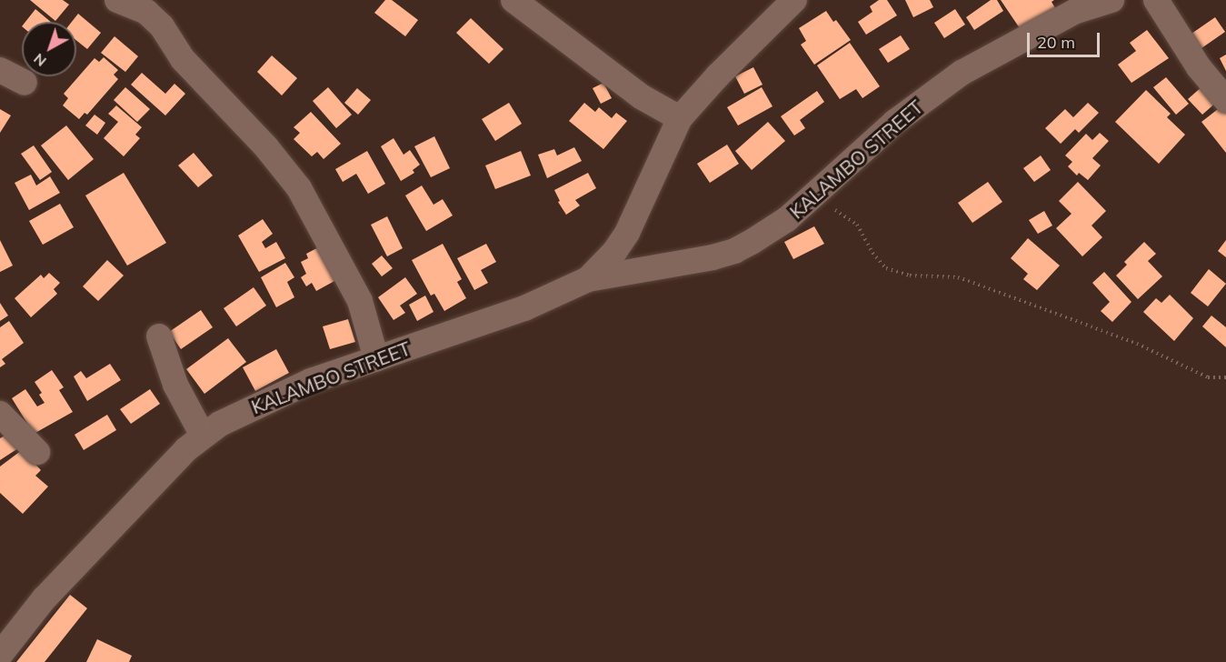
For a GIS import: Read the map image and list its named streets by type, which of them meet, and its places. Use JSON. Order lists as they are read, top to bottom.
{
  "streets": {
    "street": ["KALAMBO STREET"]
  },
  "scale_bar": "20 m",
  "north": "bottom left"
}
